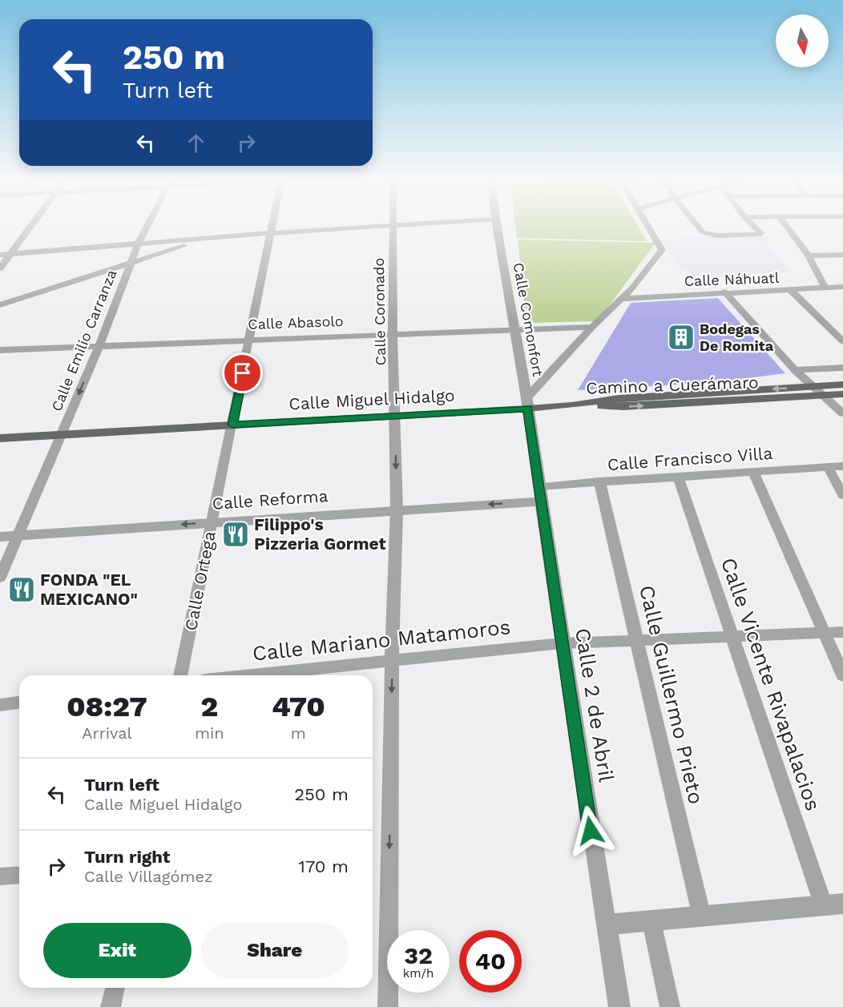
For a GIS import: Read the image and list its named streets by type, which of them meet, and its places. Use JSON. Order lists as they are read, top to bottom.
{
  "streets": {
    "main road": ["Camino a Cuerámaro", "Calle Miguel Hidalgo"],
    "street": [
      "Calle Náhuatl",
      "Calle Coronado",
      "Calle Comonfort",
      "Calle Abasolo",
      "Calle Emilio Carranza",
      "Calle Francisco Villa",
      "Calle Reforma",
      "Calle Ortega",
      "Calle Mariano Matamoros",
      "Calle Vicente Rivapalacios",
      "Calle Guillermo Prieto",
      "Calle 2 de Abril"
    ]
  },
  "crossings": [
    ["Calle Coronado", "Calle Abasolo"],
    ["Calle Coronado", "Calle Miguel Hidalgo"],
    ["Calle Coronado", "Calle Reforma"],
    ["Calle Coronado", "Calle Mariano Matamoros"],
    ["Calle Comonfort", "Calle Abasolo"],
    ["Calle Comonfort", "Calle Miguel Hidalgo"],
    ["Calle Comonfort", "Calle 2 de Abril"],
    ["Calle Abasolo", "Calle Emilio Carranza"],
    ["Calle Abasolo", "Calle Ortega"],
    ["Calle Emilio Carranza", "Calle Miguel Hidalgo"],
    ["Calle Emilio Carranza", "Calle Reforma"],
    ["Camino a Cuerámaro", "Calle Miguel Hidalgo"],
    ["Calle Miguel Hidalgo", "Calle Ortega"],
    ["Calle Miguel Hidalgo", "Calle 2 de Abril"],
    ["Calle Francisco Villa", "Calle Reforma"],
    ["Calle Francisco Villa", "Calle Vicente Rivapalacios"],
    ["Calle Francisco Villa", "Calle Guillermo Prieto"],
    ["Calle Francisco Villa", "Calle 2 de Abril"],
    ["Calle Reforma", "Calle Ortega"],
    ["Calle Reforma", "Calle 2 de Abril"],
    ["Calle Mariano Matamoros", "Calle Vicente Rivapalacios"],
    ["Calle Mariano Matamoros", "Calle Guillermo Prieto"],
    ["Calle Mariano Matamoros", "Calle 2 de Abril"]
  ],
  "one_way": ["Calle Coronado", "Calle Reforma"],
  "places": {
    "building": ["Bodegas De Romita"],
    "restaurant": ["Filippo's Pizzeria Gormet", "FONDA \"EL MEXICANO\""]
  },
  "north": "bottom",
  "page": {
    "turn": ["250 m", "Turn left"],
    "eta": [
      "08:27",
      "Arrival",
      "2",
      "min",
      "470",
      "m"
    ],
    "list": [
      {
        "name": "Turn left",
        "note": "Calle Miguel Hidalgo",
        "value": "250 m"
      },
      {
        "name": "Turn right",
        "note": "Calle Villagómez",
        "value": "170 m"
      }
    ],
    "buttons": ["Exit", "Share"],
    "speed": "32 km/h",
    "limit": "40"
  }
}
